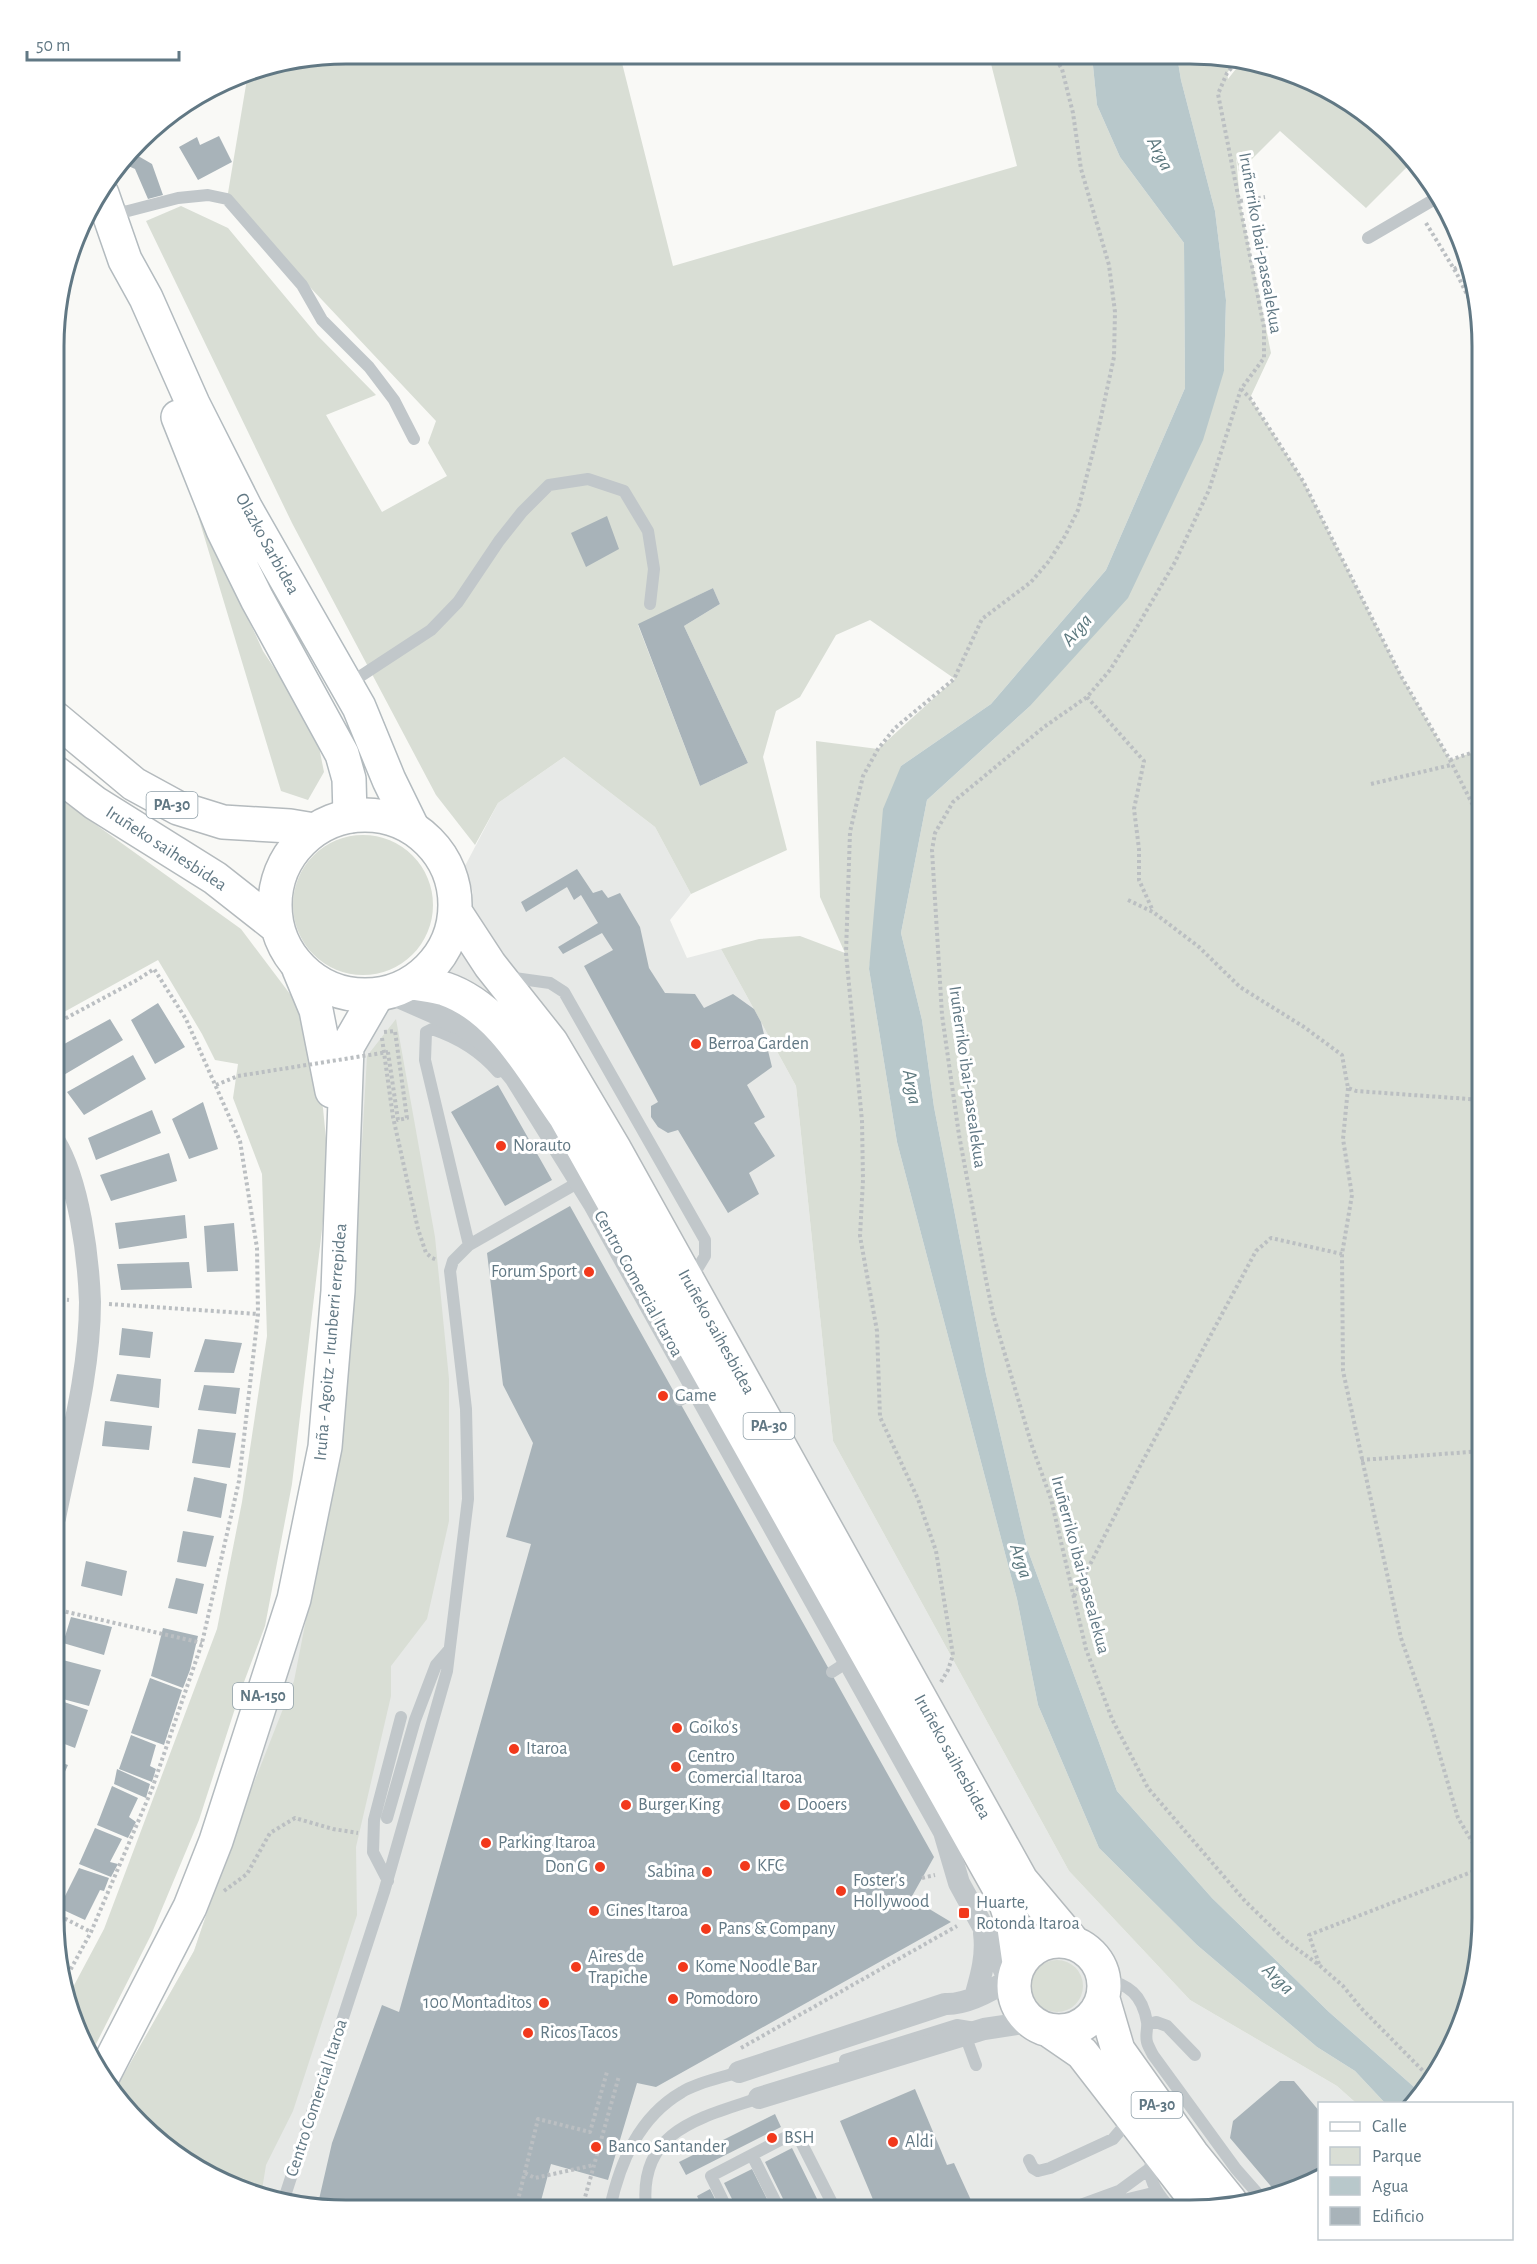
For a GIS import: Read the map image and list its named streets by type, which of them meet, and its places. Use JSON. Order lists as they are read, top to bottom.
{
  "streets": {
    "main road": [
      "Olazko Sarbidea",
      "PA-30",
      "Iruñeko saihesbidea",
      "Iruña - Agoitz - Irunberri errepidea",
      "NA-150"
    ],
    "street": ["Centro Comercial Itaroa"],
    "path": ["Iruñerriko ibai-pasealekua"]
  },
  "crossings": [
    ["Olazko Sarbidea", "PA-30"],
    ["Olazko Sarbidea", "Iruñeko saihesbidea"],
    ["Olazko Sarbidea", "Centro Comercial Itaroa"],
    ["Olazko Sarbidea", "Iruña - Agoitz - Irunberri errepidea"],
    ["PA-30", "Iruñeko saihesbidea"],
    ["PA-30", "Centro Comercial Itaroa"],
    ["PA-30", "Iruña - Agoitz - Irunberri errepidea"],
    ["Iruñeko saihesbidea", "Centro Comercial Itaroa"],
    ["Iruñeko saihesbidea", "Iruña - Agoitz - Irunberri errepidea"],
    ["Centro Comercial Itaroa", "Iruña - Agoitz - Irunberri errepidea"]
  ],
  "water": ["Arga"],
  "places": {
    "other": [
      "Berroa Garden",
      "Norauto",
      "Forum Sport",
      "Game",
      "Goiko's",
      "Itaroa",
      "Centro Comercial Itaroa",
      "Burger King",
      "Dooers",
      "Parking Itaroa",
      "KFC",
      "Don G",
      "Sabina",
      "Foster's Hollywood",
      "Cines Itaroa",
      "Pans & Company",
      "Aires de Trapiche",
      "Kome Noodle Bar",
      "Pomodoro",
      "100 Montaditos",
      "Ricos Tacos",
      "BSH",
      "Aldi",
      "Banco Santander"
    ],
    "transit": ["Huarte, Rotonda Itaroa"]
  },
  "legend": [
    "Calle",
    "Parque",
    "Agua",
    "Edificio"
  ],
  "scale_bar": "50 m"
}
